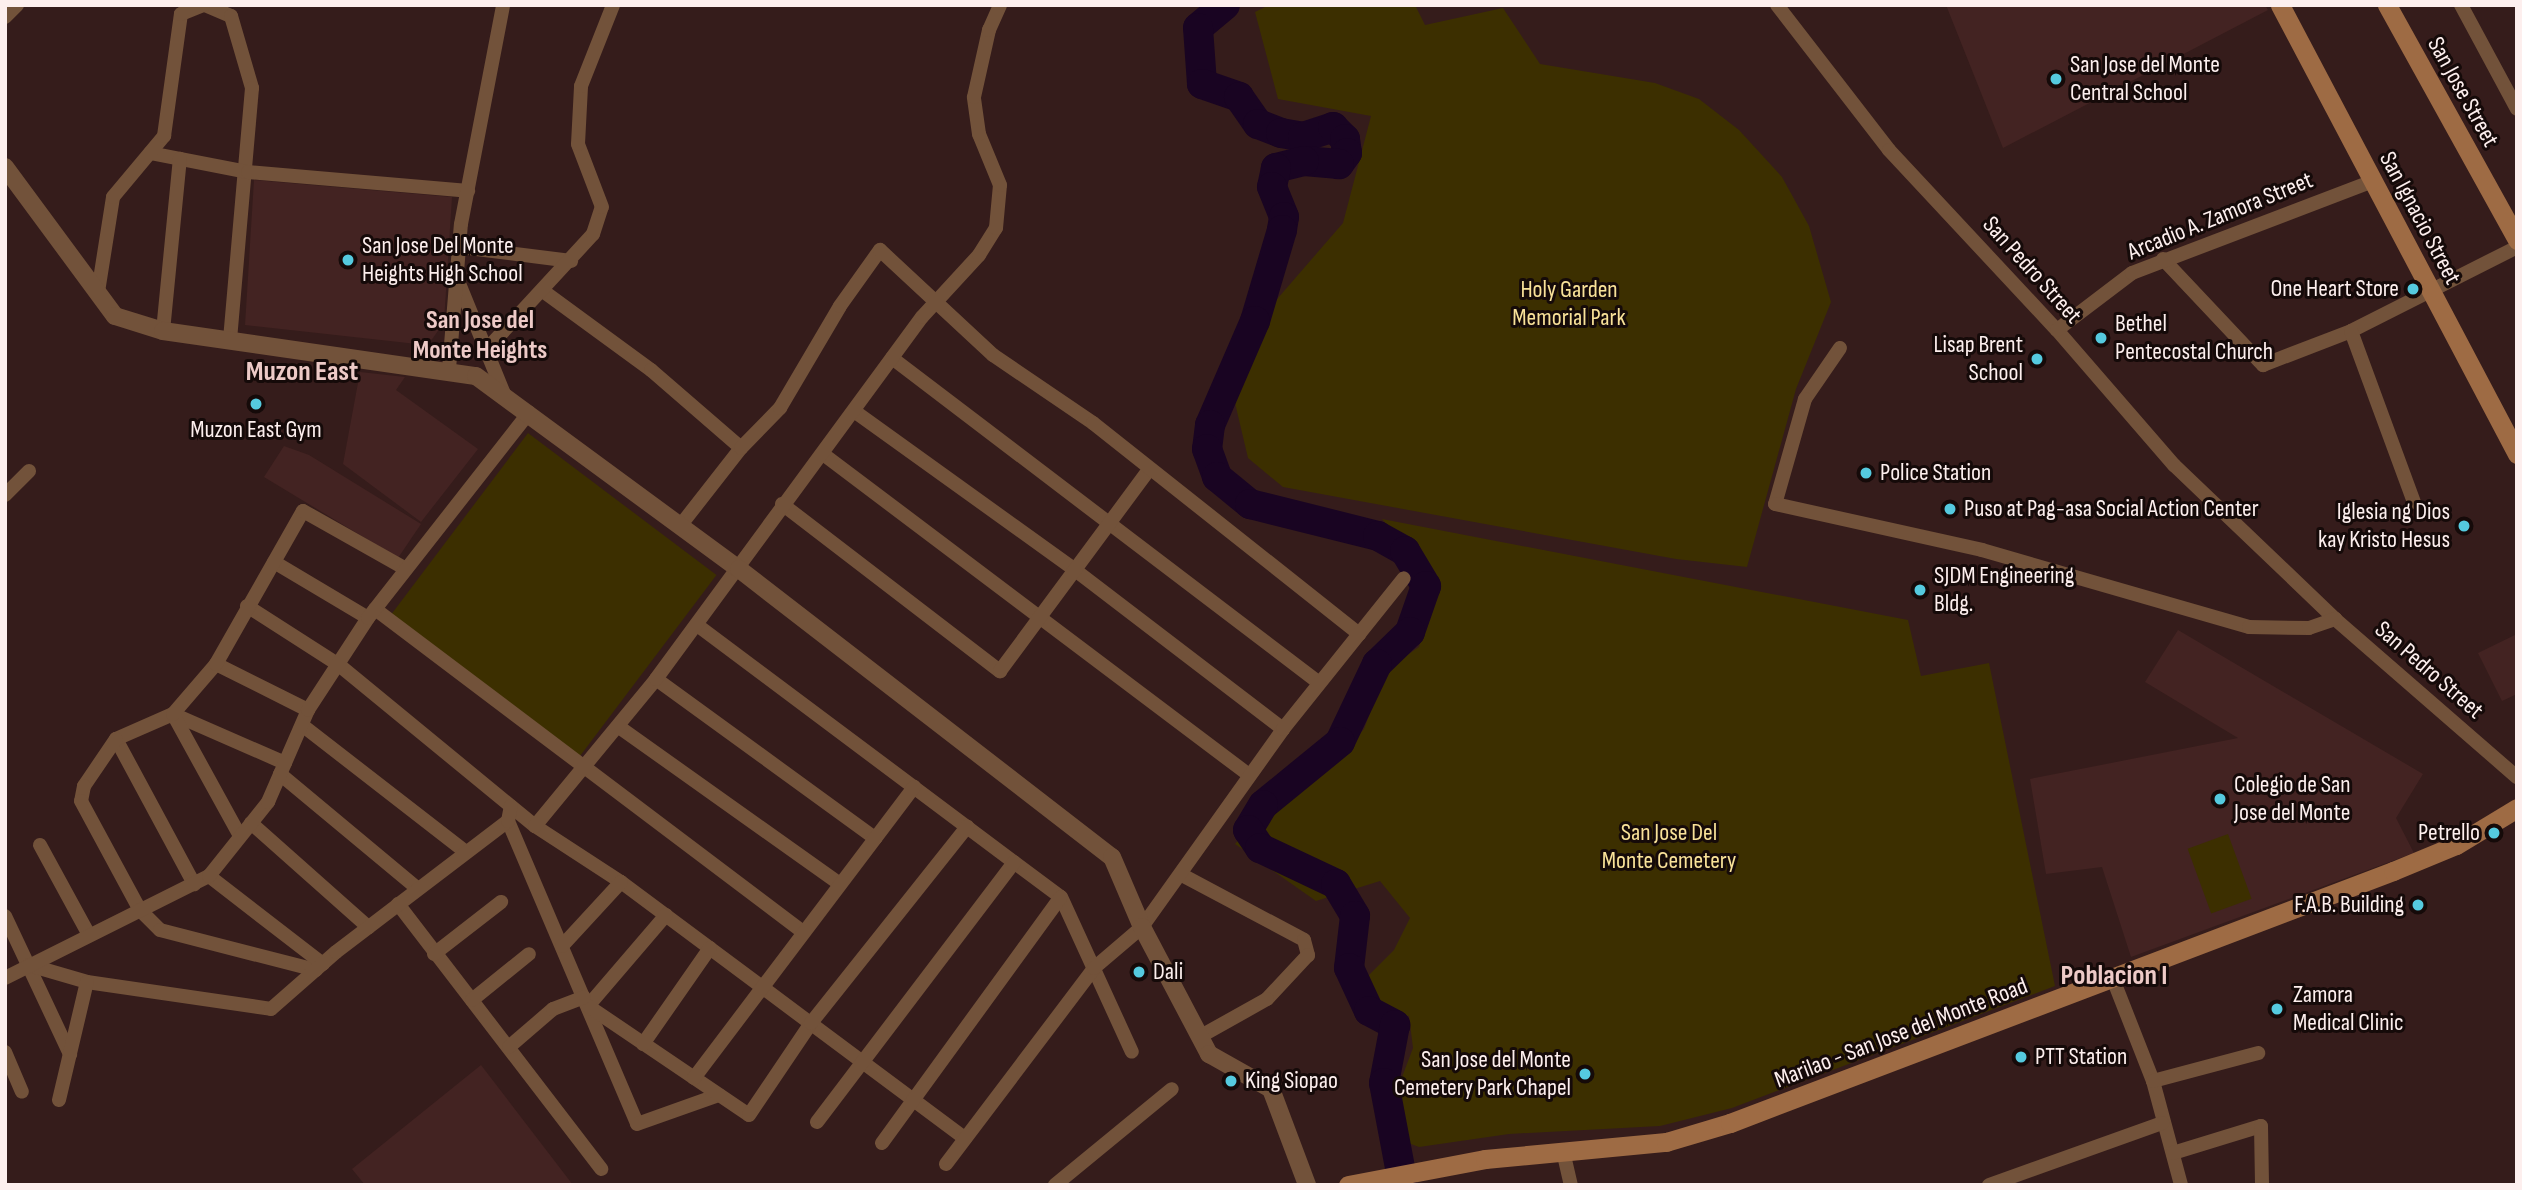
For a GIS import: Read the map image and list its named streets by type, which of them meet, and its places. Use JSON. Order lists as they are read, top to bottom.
{
  "streets": {
    "main road": ["San Jose Street", "San Ignacio Street", "Marilao - San Jose del Monte Road"],
    "street": ["Arcadio A. Zamora Street", "San Pedro Street"]
  },
  "crossings": [
    ["Arcadio A. Zamora Street", "San Ignacio Street"],
    ["Arcadio A. Zamora Street", "San Pedro Street"]
  ],
  "districts": ["San Jose del Monte Heights", "Muzon East", "Poblacion I"],
  "parks": ["Holy Garden Memorial Park", "San Jose Del Monte Cemetery"],
  "places": [
    "San Jose del Monte Central School",
    "San Jose Del Monte Heights High School",
    "One Heart Store",
    "Bethel Pentecostal Church",
    "Lisap Brent School",
    "Muzon East Gym",
    "Police Station",
    "Puso at Pag-asa Social Action Center",
    "Iglesia ng Dios kay Kristo Hesus",
    "SJDM Engineering Bldg.",
    "Colegio de San Jose del Monte",
    "Petrello",
    "F.A.B. Building",
    "Dali",
    "Zamora Medical Clinic",
    "PTT Station",
    "San Jose del Monte Cemetery Park Chapel",
    "King Siopao"
  ]
}
